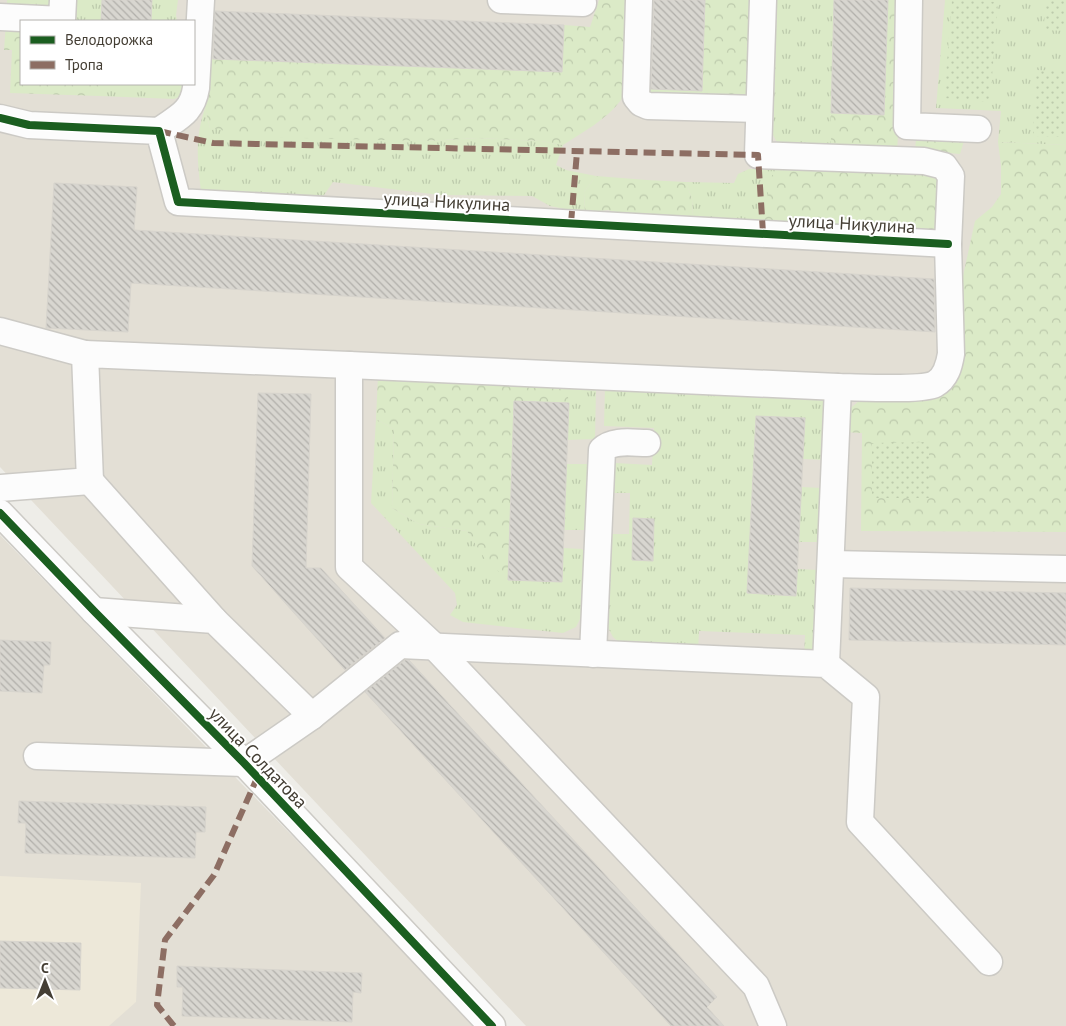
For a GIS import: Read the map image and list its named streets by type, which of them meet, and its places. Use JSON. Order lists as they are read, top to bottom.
{
  "streets": {
    "street": ["улица Никулина", "улица Солдатова"]
  },
  "legend": ["Велодорожка", "Тропа"],
  "north": "top"
}
